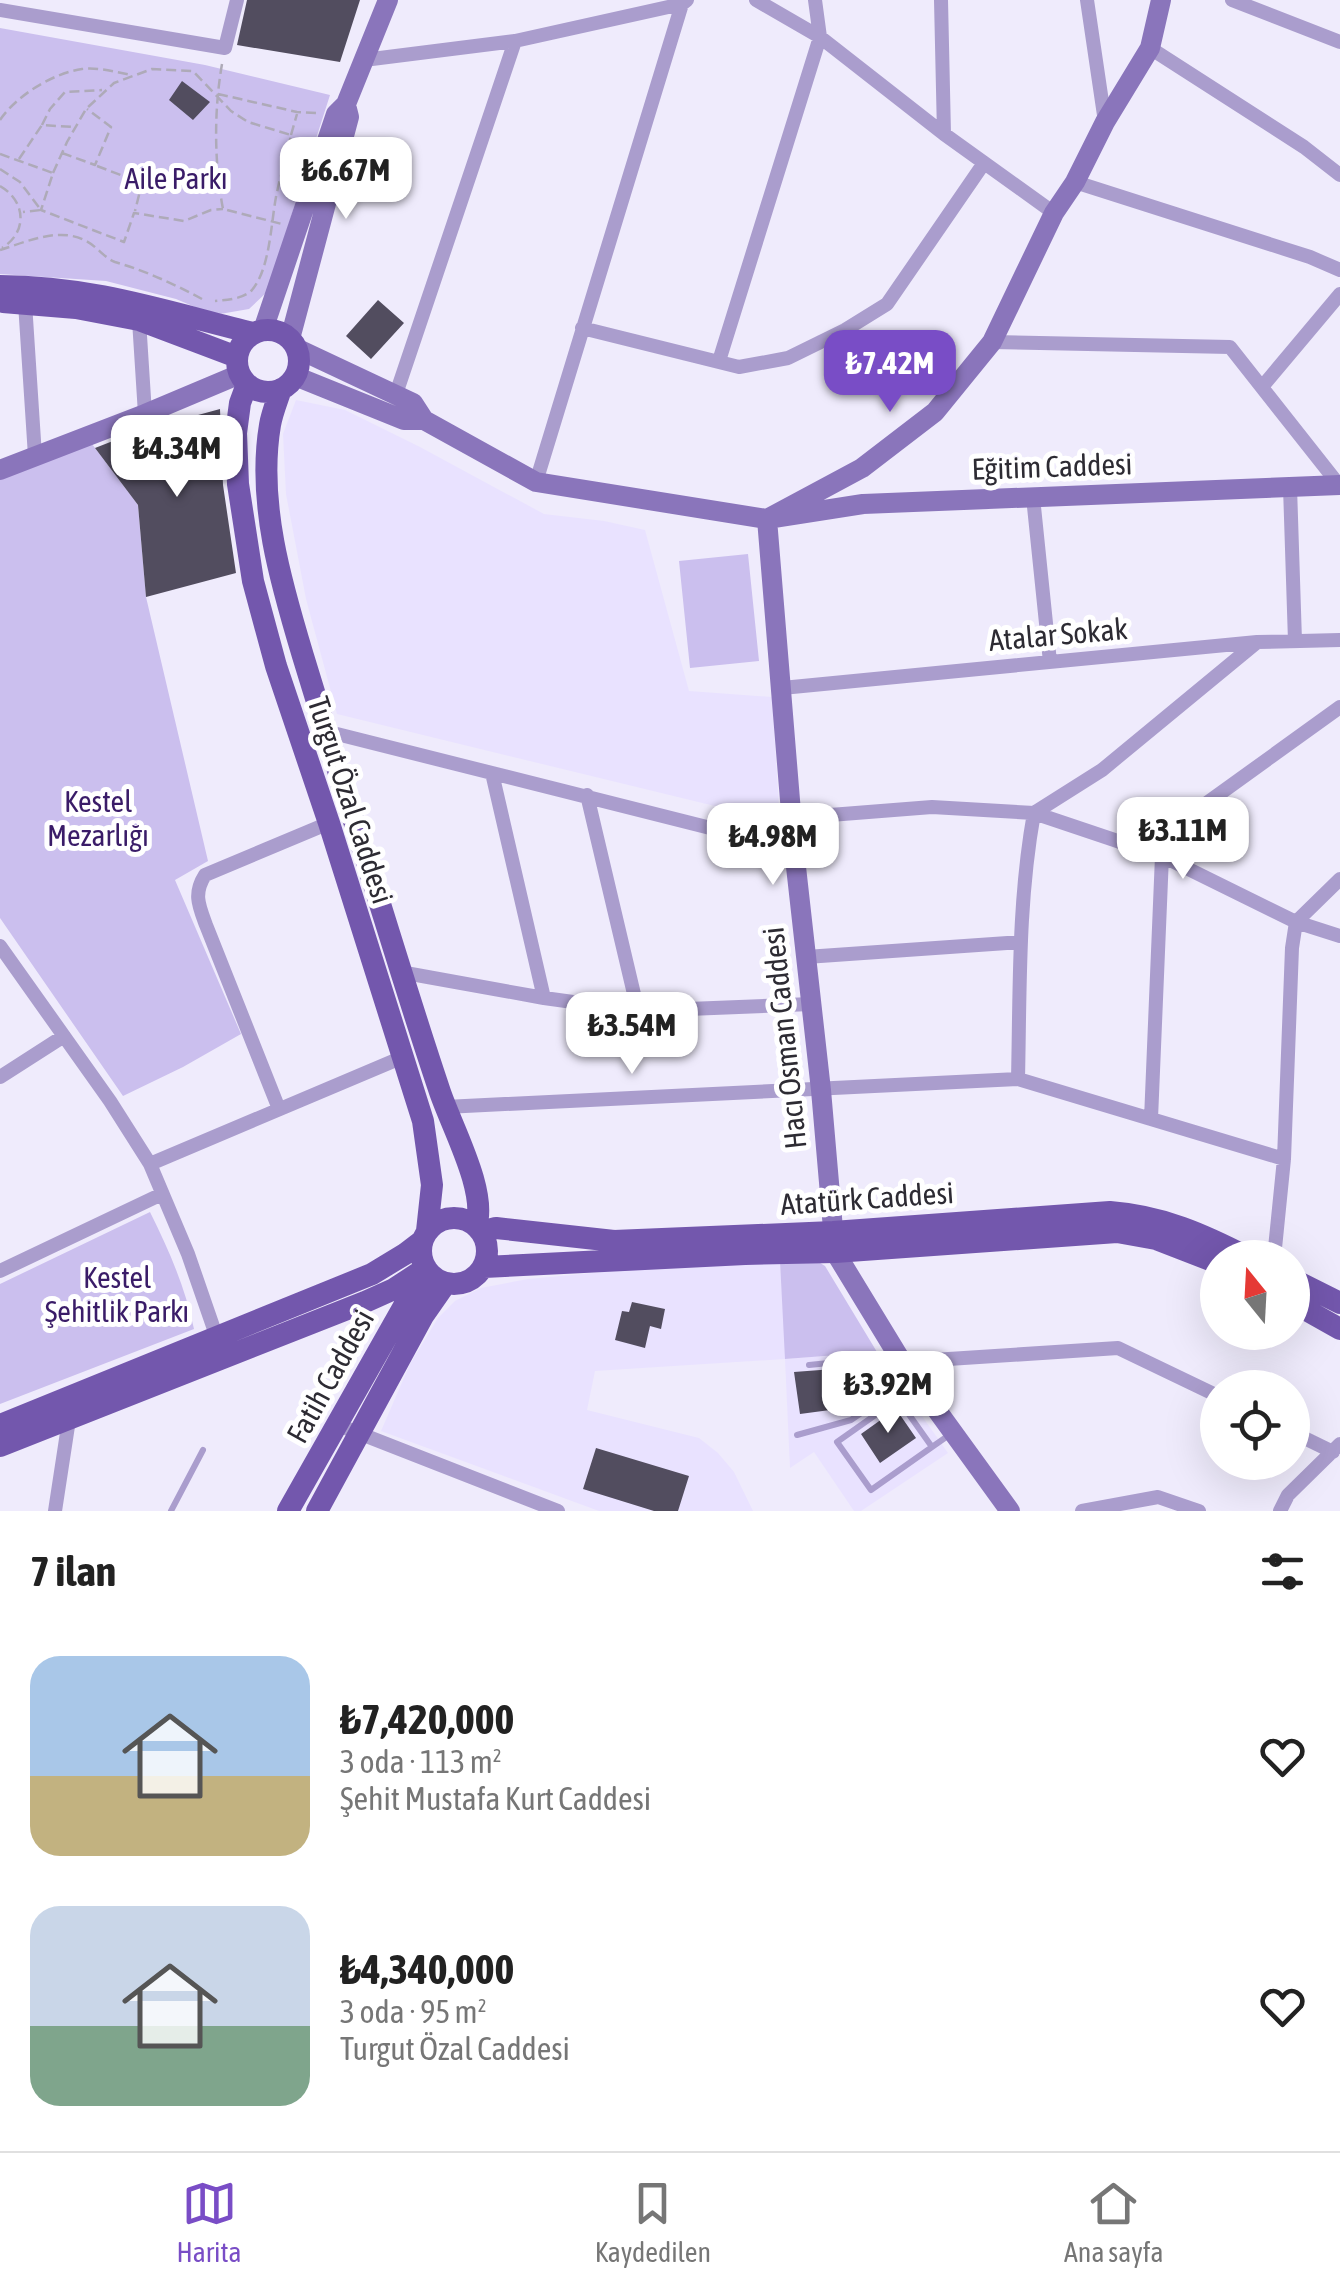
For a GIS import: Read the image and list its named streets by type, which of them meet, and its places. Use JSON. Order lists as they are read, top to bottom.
{
  "streets": {
    "main road": [
      "Eğitim Caddesi",
      "Turgut Özal Caddesi",
      "Hacı Osman Caddesi",
      "Atatürk Caddesi",
      "Fatih Caddesi"
    ],
    "street": ["Atalar Sokak"]
  },
  "crossings": [
    ["Eğitim Caddesi", "Hacı Osman Caddesi"],
    ["Atalar Sokak", "Hacı Osman Caddesi"],
    ["Turgut Özal Caddesi", "Atatürk Caddesi"],
    ["Turgut Özal Caddesi", "Fatih Caddesi"],
    ["Hacı Osman Caddesi", "Atatürk Caddesi"],
    ["Atatürk Caddesi", "Fatih Caddesi"]
  ],
  "parks": ["Aile Parkı", "Kestel Mezarlığı", "Kestel Şehitlik Parkı"],
  "north": "top",
  "page": {
    "price": [
      "₺6.67M",
      "₺7.42M",
      "₺4.34M",
      "₺3.11M",
      "₺4.98M",
      "₺3.54M",
      "₺3.92M"
    ],
    "heading": "7 ilan",
    "list": [
      {
        "name": "₺7,420,000",
        "note": "3 oda · 113 m² · Şehit Mustafa Kurt Caddesi"
      },
      {
        "name": "₺4,340,000",
        "note": "3 oda · 95 m² · Turgut Özal Caddesi"
      }
    ],
    "tabs": ["Harita", "Kaydedilen", "Ana sayfa"]
  }
}
